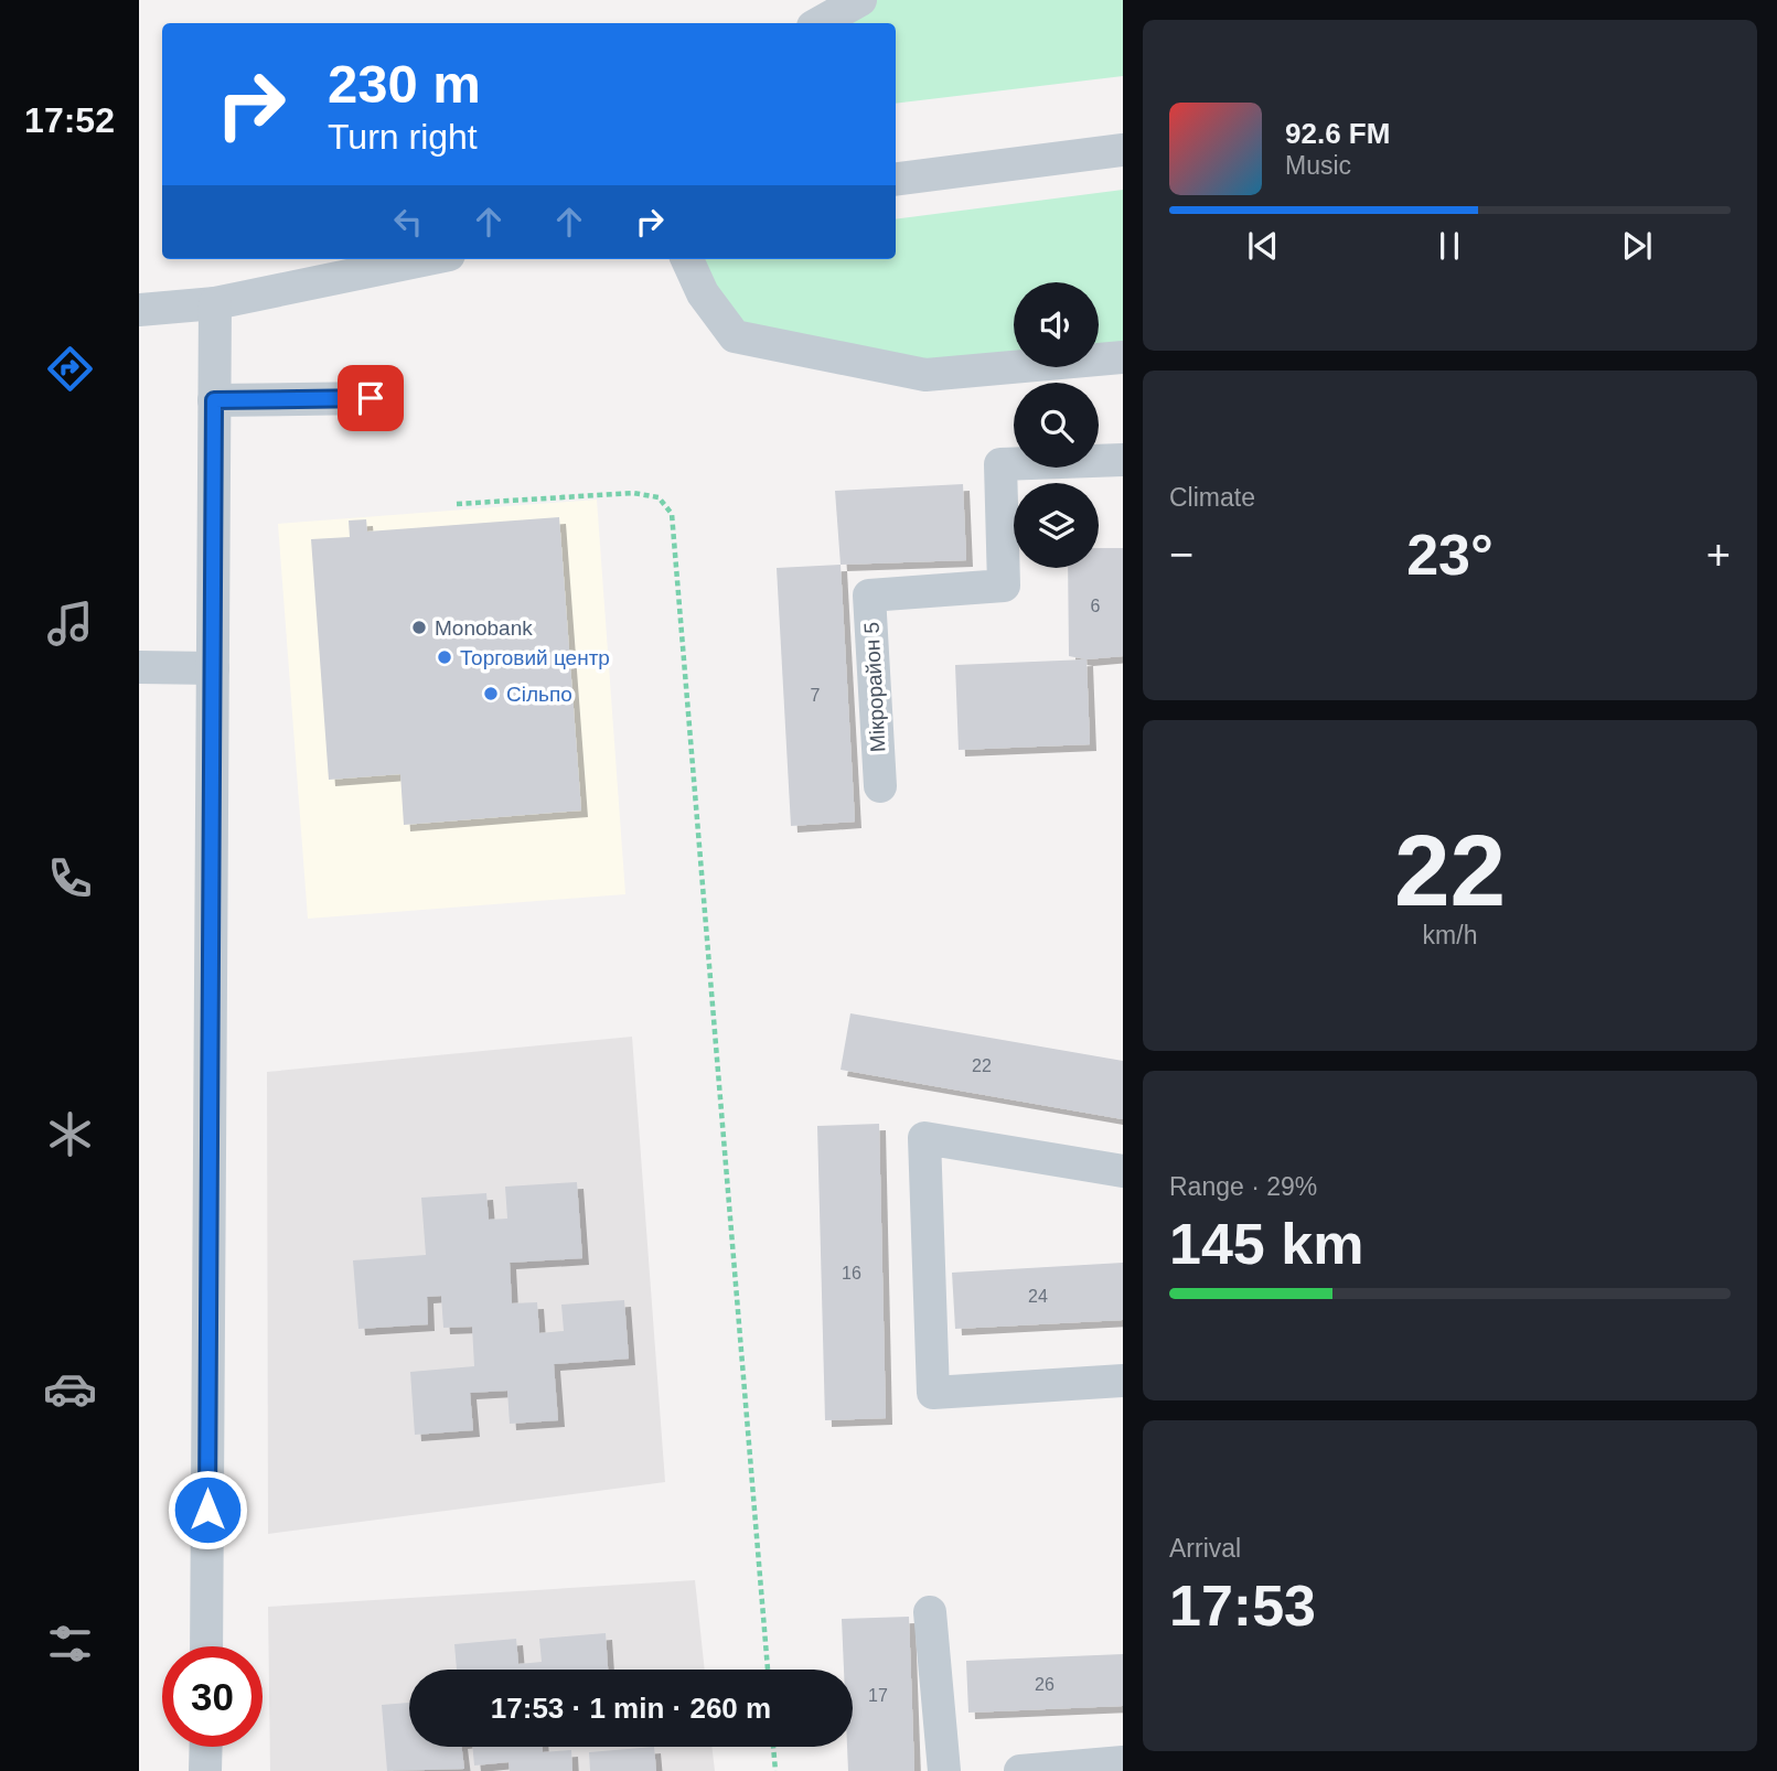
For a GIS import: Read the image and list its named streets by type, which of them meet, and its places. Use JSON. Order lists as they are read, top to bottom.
{
  "streets": {
    "street": ["Мікрорайон 5"]
  },
  "places": ["Monobank", "Торговий центр", "Сільпо"],
  "house_numbers": [
    "6",
    "7",
    "22",
    "16",
    "24",
    "26",
    "17"
  ],
  "page": {
    "tabs": "17:52",
    "turn": ["230 m", "Turn right"],
    "song": ["92.6 FM", "Music"],
    "tile": [
      "Climate",
      ["22", "km/h"],
      ["Range · 29%", "145 km"],
      ["Arrival", "17:53"]
    ],
    "heat": ["−", "23°", "+"],
    "limit": "30",
    "trip": "17:53 · 1 min · 260 m"
  }
}
